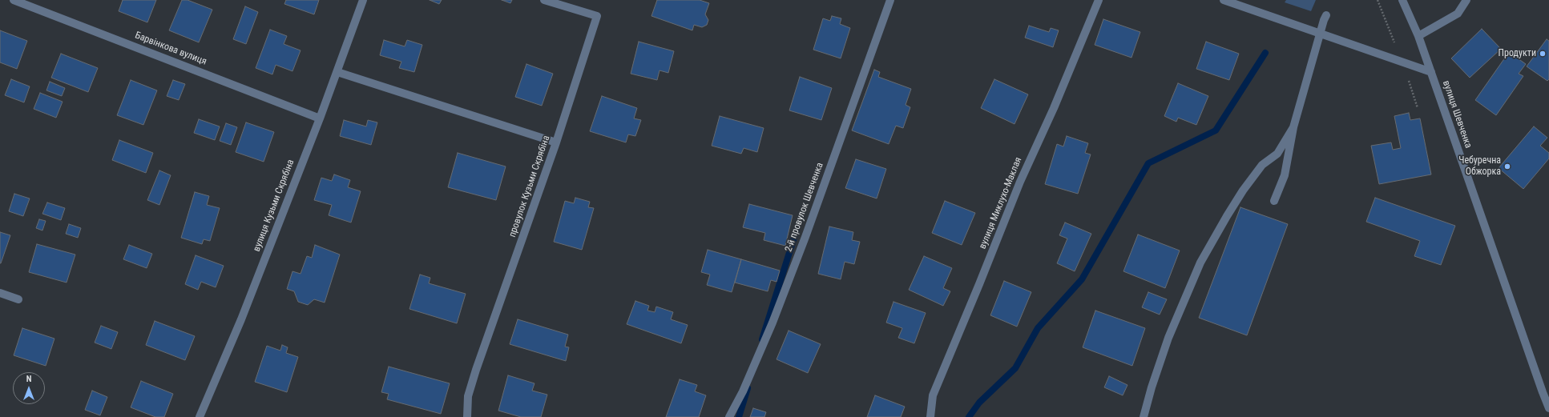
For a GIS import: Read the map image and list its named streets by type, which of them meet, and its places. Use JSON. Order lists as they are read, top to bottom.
{
  "streets": {
    "street": [
      "Барвінкова вулиця",
      "вулиця Шевченка",
      "провулок Кузьми Скрябіна",
      "вулиця Миклухо-Маклая",
      "вулиця Кузьми Скрябіна",
      "2-й провулок Шевченка"
    ]
  },
  "crossings": [
    ["Барвінкова вулиця", "вулиця Кузьми Скрябіна"]
  ],
  "places": ["Продукти", "Чебуречна Обжорка"],
  "north": "top"
}
